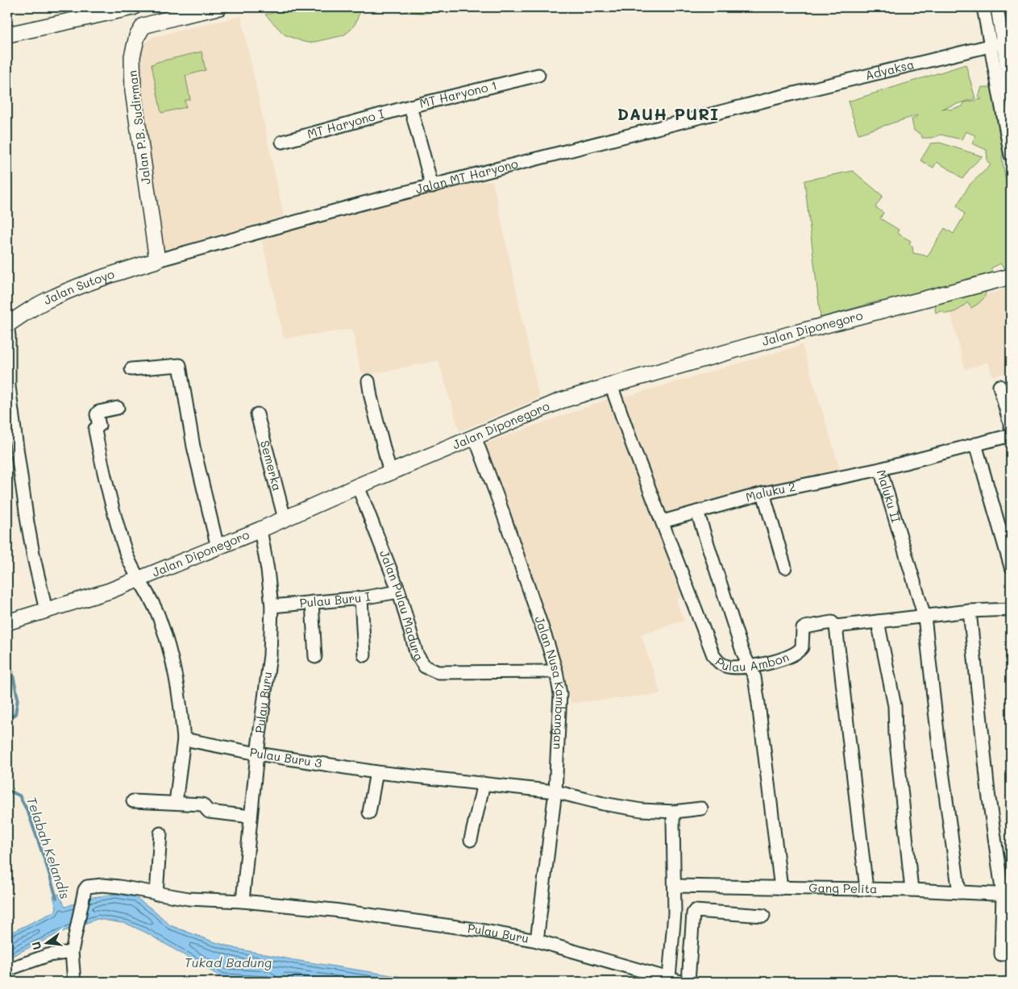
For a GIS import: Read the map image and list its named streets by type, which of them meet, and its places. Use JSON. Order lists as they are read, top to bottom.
{
  "streets": {
    "main road": ["Jalan P.B. Sudirman", "Jalan Sutoyo", "Jalan Diponegoro"],
    "street": [
      "Adyaksa",
      "MT Haryono 1",
      "MT Haryono I",
      "Jalan MT Haryono",
      "Semerka",
      "Maluku 2",
      "Maluku II",
      "Pulau Buru I",
      "Jalan Pulau Madura",
      "Pulau Ambon",
      "Jalan Nusa Kambangan",
      "Pulau Buru",
      "Pulau Buru 3",
      "Gang Pelita"
    ]
  },
  "crossings": [
    ["Adyaksa", "Jalan MT Haryono"],
    ["MT Haryono 1", "MT Haryono I"],
    ["MT Haryono 1", "Jalan MT Haryono"],
    ["Jalan P.B. Sudirman", "Jalan MT Haryono"],
    ["Jalan P.B. Sudirman", "Jalan Sutoyo"],
    ["Jalan MT Haryono", "Jalan Sutoyo"],
    ["Jalan Diponegoro", "Semerka"],
    ["Jalan Diponegoro", "Jalan Pulau Madura"],
    ["Jalan Diponegoro", "Pulau Ambon"],
    ["Jalan Diponegoro", "Jalan Nusa Kambangan"],
    ["Jalan Diponegoro", "Pulau Buru"],
    ["Maluku 2", "Maluku II"],
    ["Maluku 2", "Pulau Ambon"],
    ["Maluku II", "Pulau Ambon"],
    ["Maluku II", "Gang Pelita"],
    ["Pulau Buru I", "Jalan Pulau Madura"],
    ["Pulau Buru I", "Pulau Buru"],
    ["Jalan Pulau Madura", "Jalan Nusa Kambangan"],
    ["Jalan Nusa Kambangan", "Pulau Buru"],
    ["Jalan Nusa Kambangan", "Pulau Buru 3"],
    ["Pulau Buru", "Pulau Buru 3"]
  ],
  "districts": ["DAUH PURI"],
  "water": ["Telabah Kelandis", "Tukad Badung"],
  "north": "left"
}
